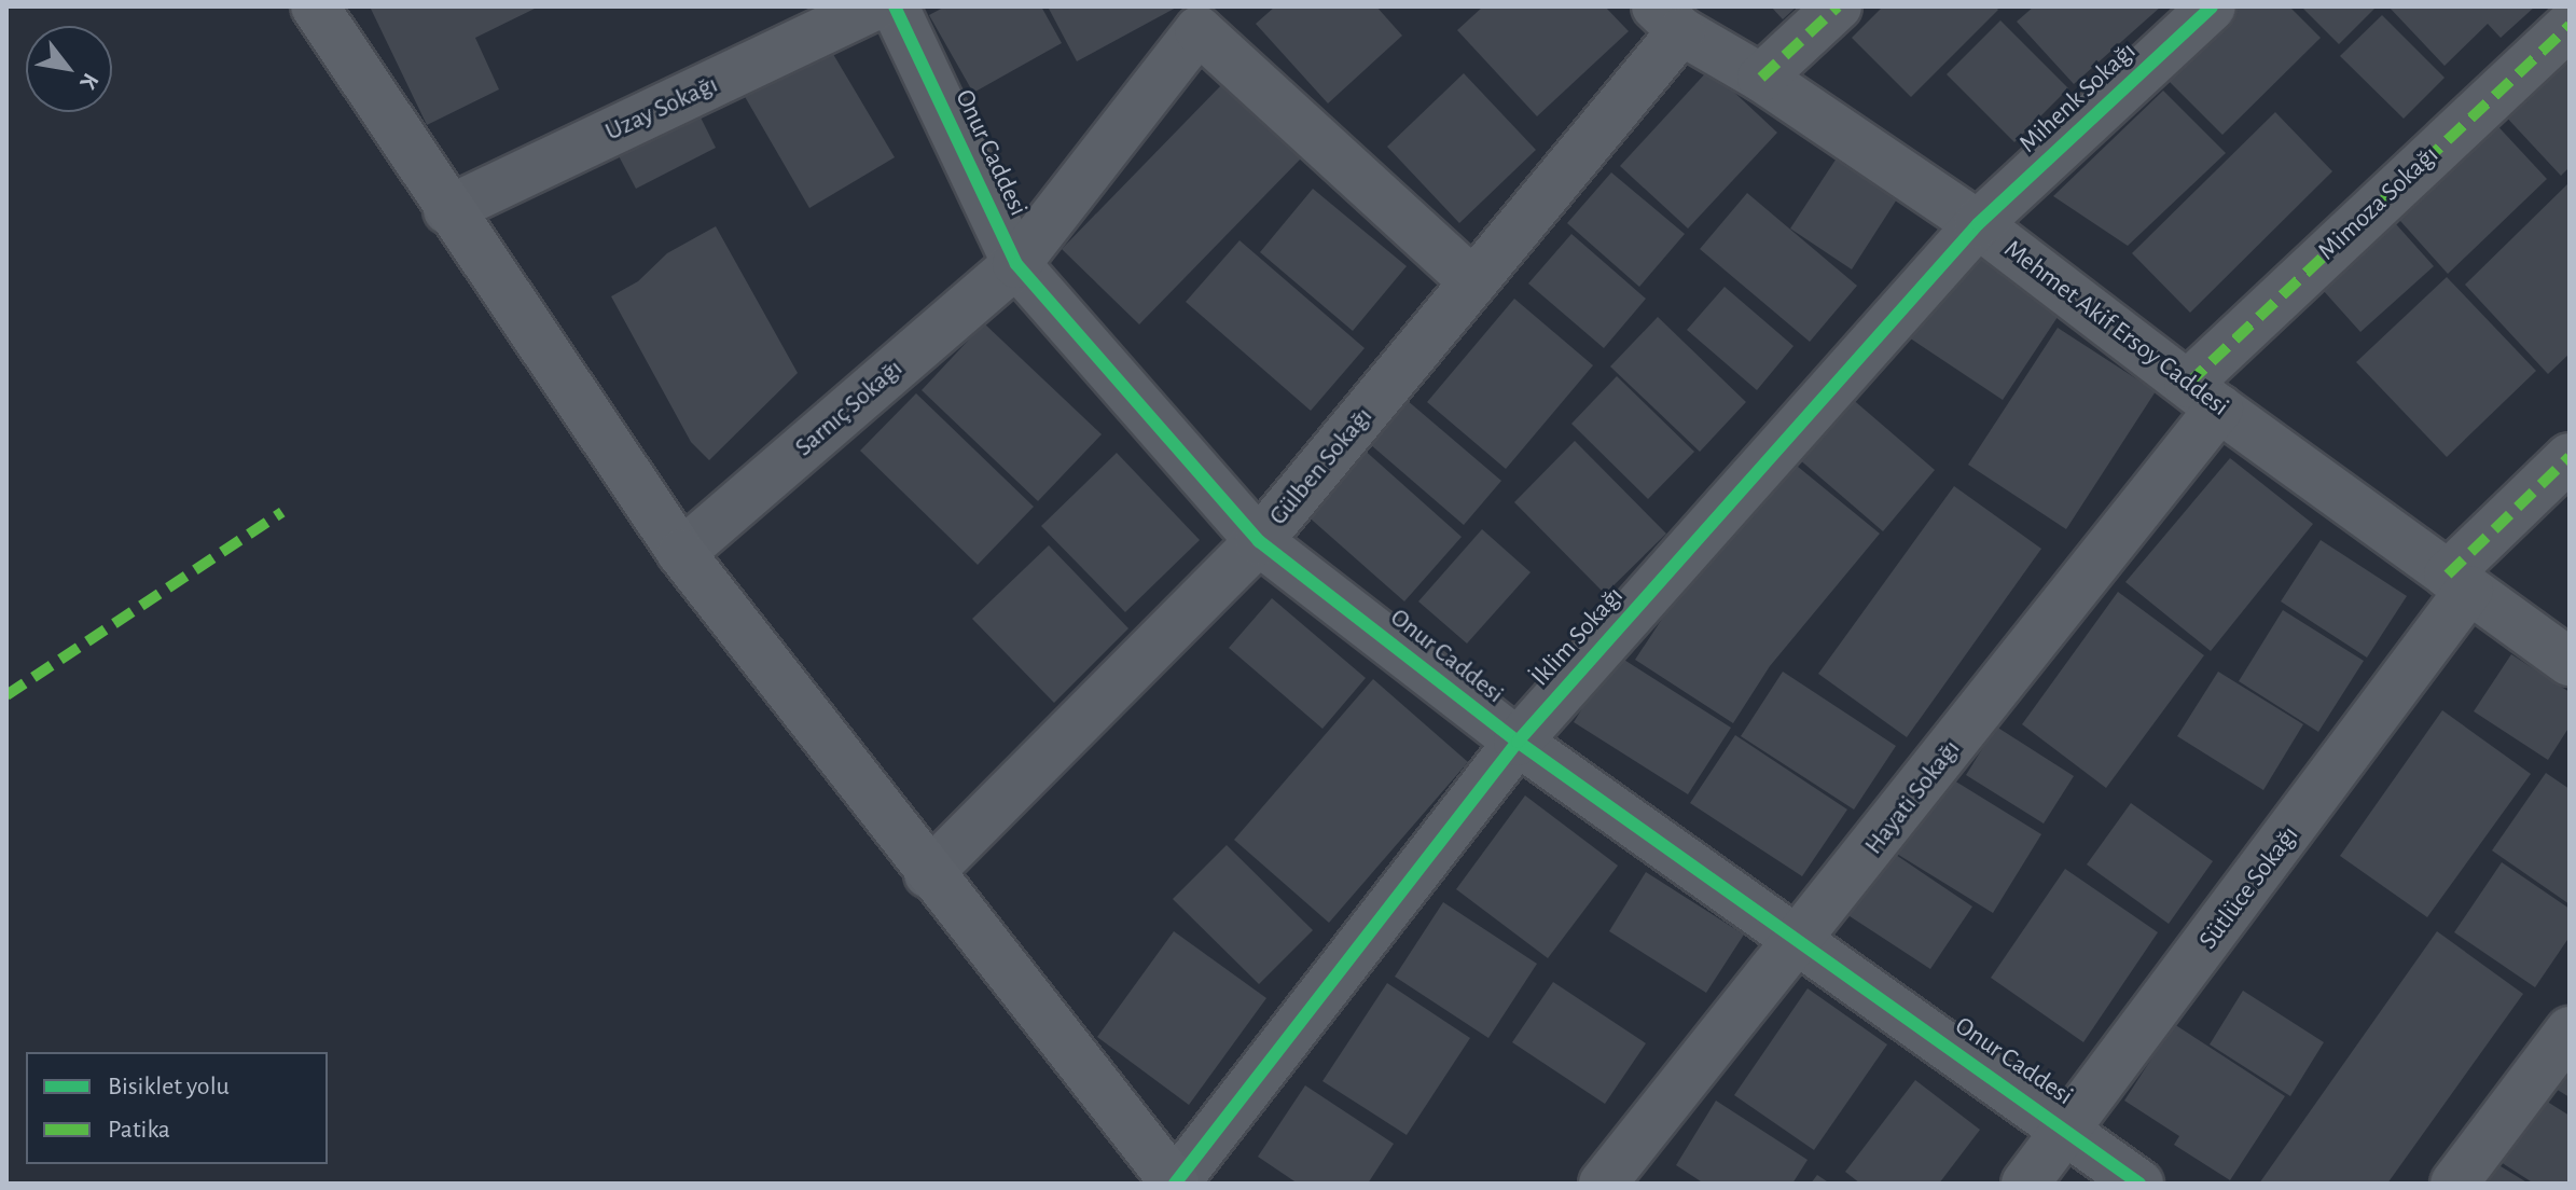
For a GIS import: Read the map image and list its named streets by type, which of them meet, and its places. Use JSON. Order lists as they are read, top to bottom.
{
  "streets": {
    "street": [
      "Mihenk Sokağı",
      "Uzay Sokağı",
      "Onur Caddesi",
      "Mimoza Sokağı",
      "Mehmet Akif Ersoy Caddesi",
      "Sarnıç Sokağı",
      "Gülben Sokağı",
      "İklim Sokağı",
      "Hayati Sokağı",
      "Sütlüce Sokağı"
    ]
  },
  "crossings": [
    ["Mihenk Sokağı", "Mehmet Akif Ersoy Caddesi"],
    ["Mihenk Sokağı", "İklim Sokağı"],
    ["Onur Caddesi", "Sarnıç Sokağı"],
    ["Onur Caddesi", "Gülben Sokağı"],
    ["Onur Caddesi", "İklim Sokağı"],
    ["Onur Caddesi", "Hayati Sokağı"],
    ["Onur Caddesi", "Sütlüce Sokağı"],
    ["Mimoza Sokağı", "Mehmet Akif Ersoy Caddesi"],
    ["Mimoza Sokağı", "Hayati Sokağı"],
    ["Mehmet Akif Ersoy Caddesi", "Gülben Sokağı"],
    ["Mehmet Akif Ersoy Caddesi", "İklim Sokağı"],
    ["Mehmet Akif Ersoy Caddesi", "Hayati Sokağı"],
    ["Mehmet Akif Ersoy Caddesi", "Sütlüce Sokağı"],
    ["Sarnıç Sokağı", "Gülben Sokağı"]
  ],
  "legend": ["Bisiklet yolu", "Patika"],
  "north": "bottom right"
}
